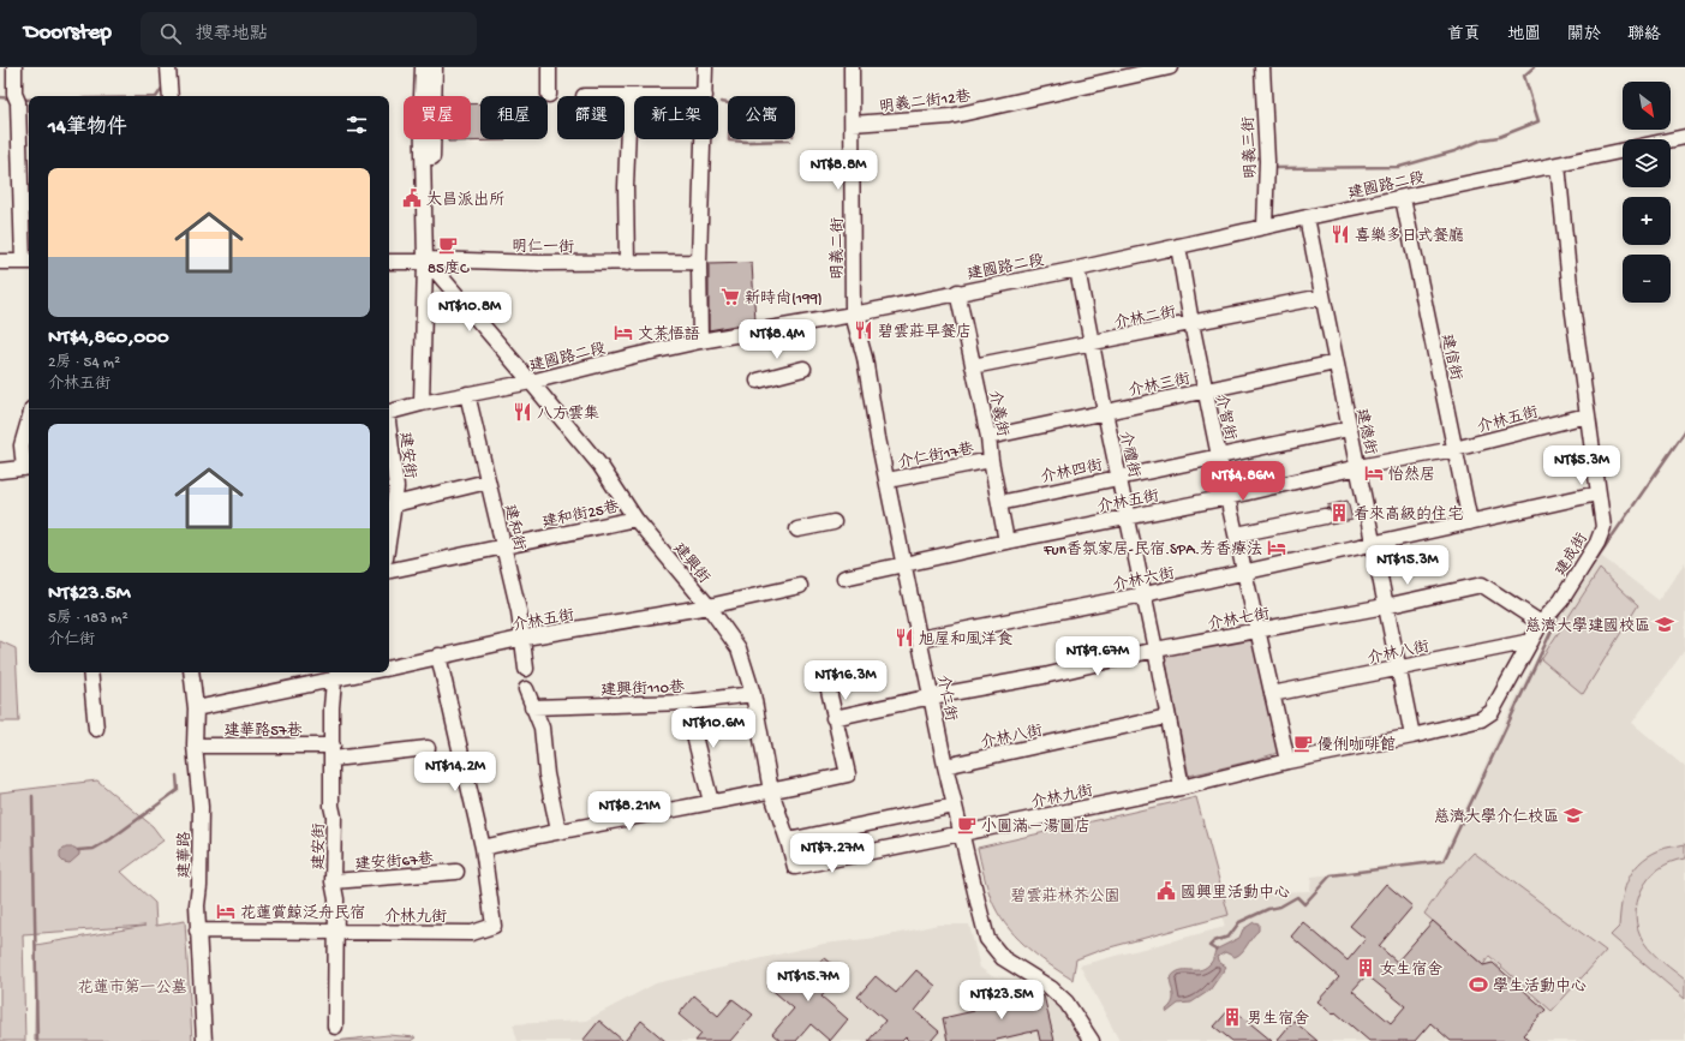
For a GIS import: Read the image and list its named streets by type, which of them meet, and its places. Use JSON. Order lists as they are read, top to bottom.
{
  "streets": {
    "street": [
      "明義二街12巷",
      "明義三街",
      "建國路二段",
      "明仁一街",
      "明義二街",
      "介林二街",
      "建信街",
      "介林三街",
      "介義街",
      "介智街",
      "介林五街",
      "建德街",
      "介仁街17巷",
      "介禮街",
      "建安街",
      "介林四街",
      "建和街25巷",
      "建和街",
      "建成街",
      "建興街",
      "介林六街",
      "介林七街",
      "介林八街",
      "建興街110巷",
      "介仁街",
      "建華路57巷",
      "介林九街",
      "建華路",
      "建安街67巷"
    ]
  },
  "crossings": [
    ["明義二街12巷", "明義二街"],
    ["明義三街", "建國路二段"],
    ["建國路二段", "明義二街"],
    ["建國路二段", "建信街"],
    ["建國路二段", "介義街"],
    ["建國路二段", "介智街"],
    ["建國路二段", "建德街"],
    ["建國路二段", "介禮街"],
    ["建國路二段", "建和街"],
    ["建國路二段", "建成街"],
    ["建國路二段", "建興街"],
    ["建國路二段", "介仁街"],
    ["明仁一街", "建興街"],
    ["明義二街", "介仁街"],
    ["介林二街", "介義街"],
    ["介林二街", "介智街"],
    ["介林二街", "建德街"],
    ["介林二街", "介禮街"],
    ["建信街", "介林五街"],
    ["建信街", "介林六街"],
    ["介林三街", "介義街"],
    ["介林三街", "介智街"],
    ["介林三街", "建德街"],
    ["介林三街", "介禮街"],
    ["介義街", "介林五街"],
    ["介義街", "介仁街17巷"],
    ["介義街", "介林四街"],
    ["介智街", "介林五街"],
    ["介智街", "介林四街"],
    ["介智街", "介林六街"],
    ["介智街", "介林七街"],
    ["介智街", "介林八街"],
    ["介智街", "介林九街"],
    ["介林五街", "建德街"],
    ["介林五街", "介禮街"],
    ["介林五街", "建安街"],
    ["介林五街", "建和街"],
    ["介林五街", "建成街"],
    ["介林五街", "建興街"],
    ["介林五街", "介仁街"],
    ["介林五街", "建華路"],
    ["建德街", "介林四街"],
    ["建德街", "建成街"],
    ["建德街", "介林六街"],
    ["建德街", "介林七街"],
    ["建德街", "介林八街"],
    ["建德街", "介林九街"],
    ["介仁街17巷", "介仁街"],
    ["介禮街", "介林四街"],
    ["介禮街", "介林六街"],
    ["介禮街", "介林七街"],
    ["介禮街", "介林八街"],
    ["介禮街", "介林九街"],
    ["建安街", "建華路57巷"],
    ["建安街", "介林九街"],
    ["建安街", "建安街67巷"],
    ["建和街25巷", "建和街"],
    ["建和街25巷", "建興街"],
    ["建成街", "介林六街"],
    ["建成街", "介林七街"],
    ["建成街", "介林八街"],
    ["建成街", "介林九街"],
    ["建興街", "建興街110巷"],
    ["建興街", "介林九街"],
    ["介林六街", "介仁街"],
    ["介林七街", "介仁街"],
    ["介林八街", "介仁街"],
    ["介仁街", "介林九街"],
    ["建華路57巷", "建華路"],
    ["介林九街", "建華路"]
  ],
  "parks": ["碧雲莊林芥公園", "花蓮市第一公墓"],
  "places": {
    "public building": ["太昌派出所", "國興里活動中心"],
    "restaurant": [
      "喜樂多日式餐廳",
      "碧雲莊早餐店",
      "八方雲集",
      "旭屋和風洋食"
    ],
    "cafe": ["85度C", "優俐咖啡館", "小圓滿－湯圓店"],
    "supermarket": ["新時尚(199)"],
    "hotel": [
      "文茶悟語",
      "怡然居",
      "Fun香氛家居-民宿.SPA.芳香療法",
      "花蓮賞鯨泛舟民宿"
    ],
    "building": ["看來高級的住宅", "女生宿舍", "男生宿舍"],
    "school or university": ["慈濟大學建國校區", "慈濟大學介仁校區"],
    "sports": ["學生活動中心"]
  },
  "north": "bottom right",
  "page": {
    "header": "Doorstep",
    "search": "搜尋地點",
    "nav": [
      "首頁",
      "地圖",
      "關於",
      "聯絡"
    ],
    "map_buttons": ["+", "−"],
    "chip": [
      "買屋",
      "租屋",
      "篩選",
      "新上架",
      "公寓"
    ],
    "heading": "14筆物件",
    "price": [
      "NT$8.8M",
      "NT$10.8M",
      "NT$8.4M",
      "NT$5.3M",
      "NT$4.86M",
      "NT$15.3M",
      "NT$9.67M",
      "NT$16.3M",
      "NT$10.6M",
      "NT$14.2M",
      "NT$8.21M",
      "NT$7.27M",
      "NT$15.7M",
      "NT$23.5M"
    ],
    "list": [
      {
        "name": "NT$4,860,000",
        "note": "2房 · 54 m² · 介林五街"
      },
      {
        "name": "NT$23.5M",
        "note": "5房 · 183 m² · 介仁街"
      }
    ]
  }
}
